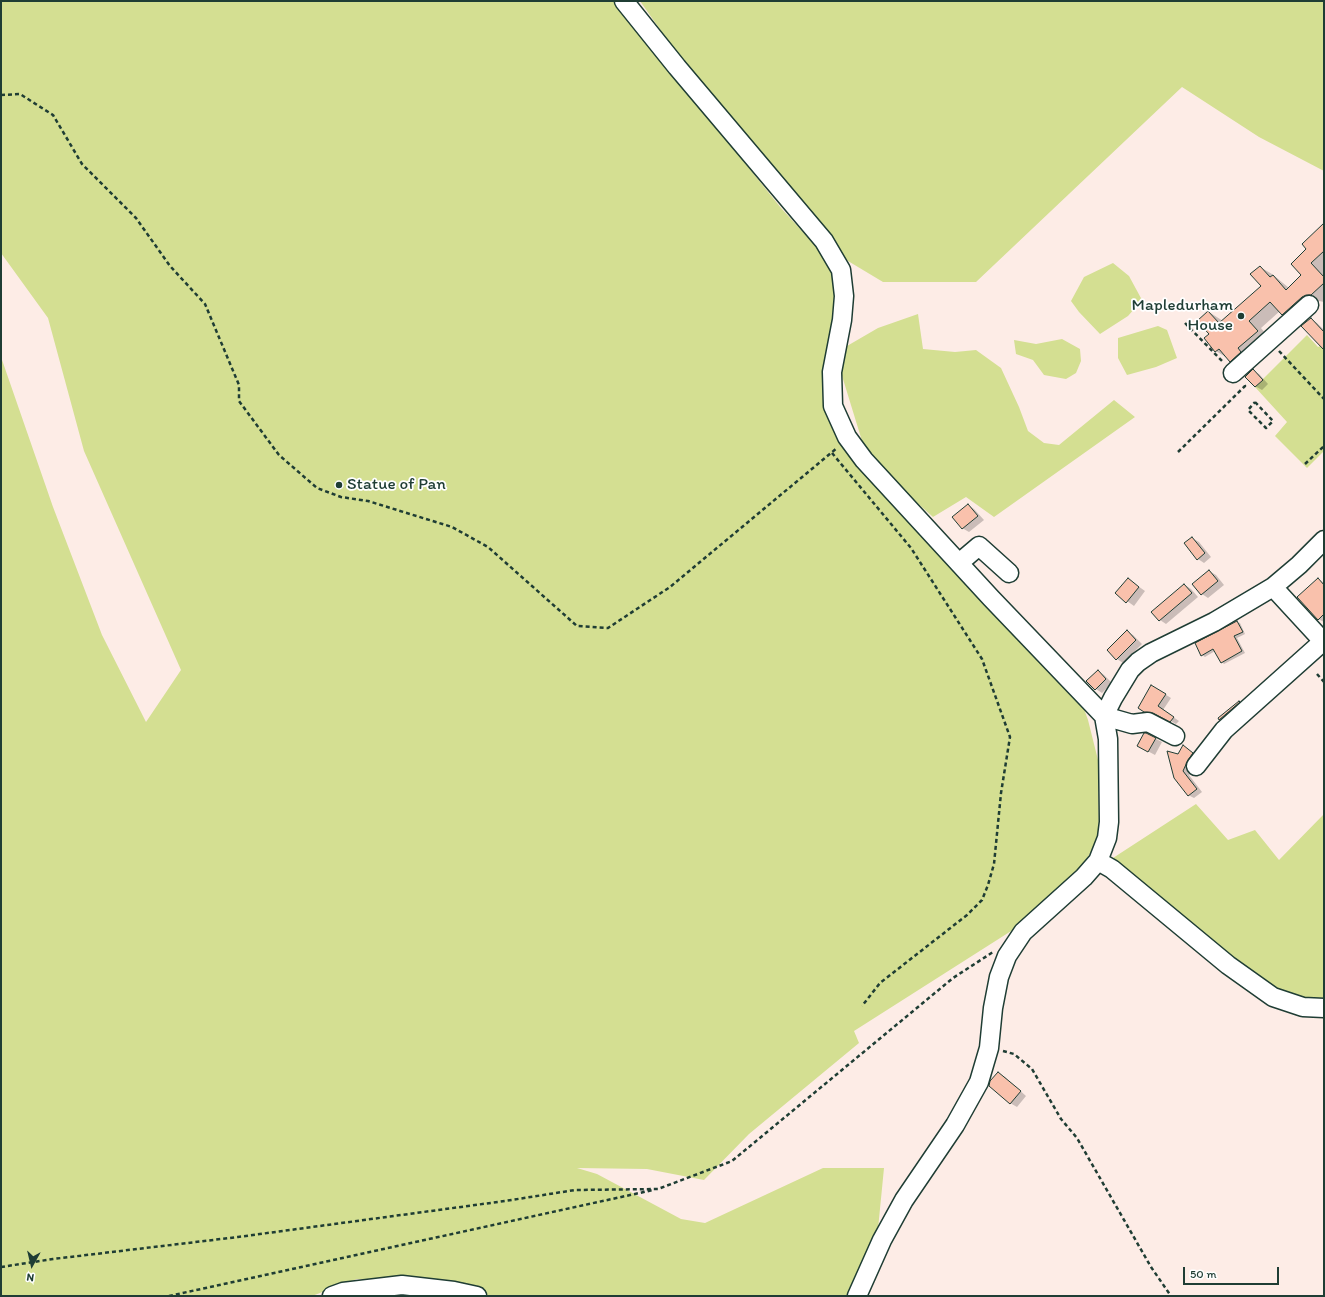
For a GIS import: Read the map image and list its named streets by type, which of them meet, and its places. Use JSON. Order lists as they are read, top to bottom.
{
  "places": ["Mapledurham House", "Statue of Pan"],
  "scale_bar": "50 m",
  "north": "bottom"
}
